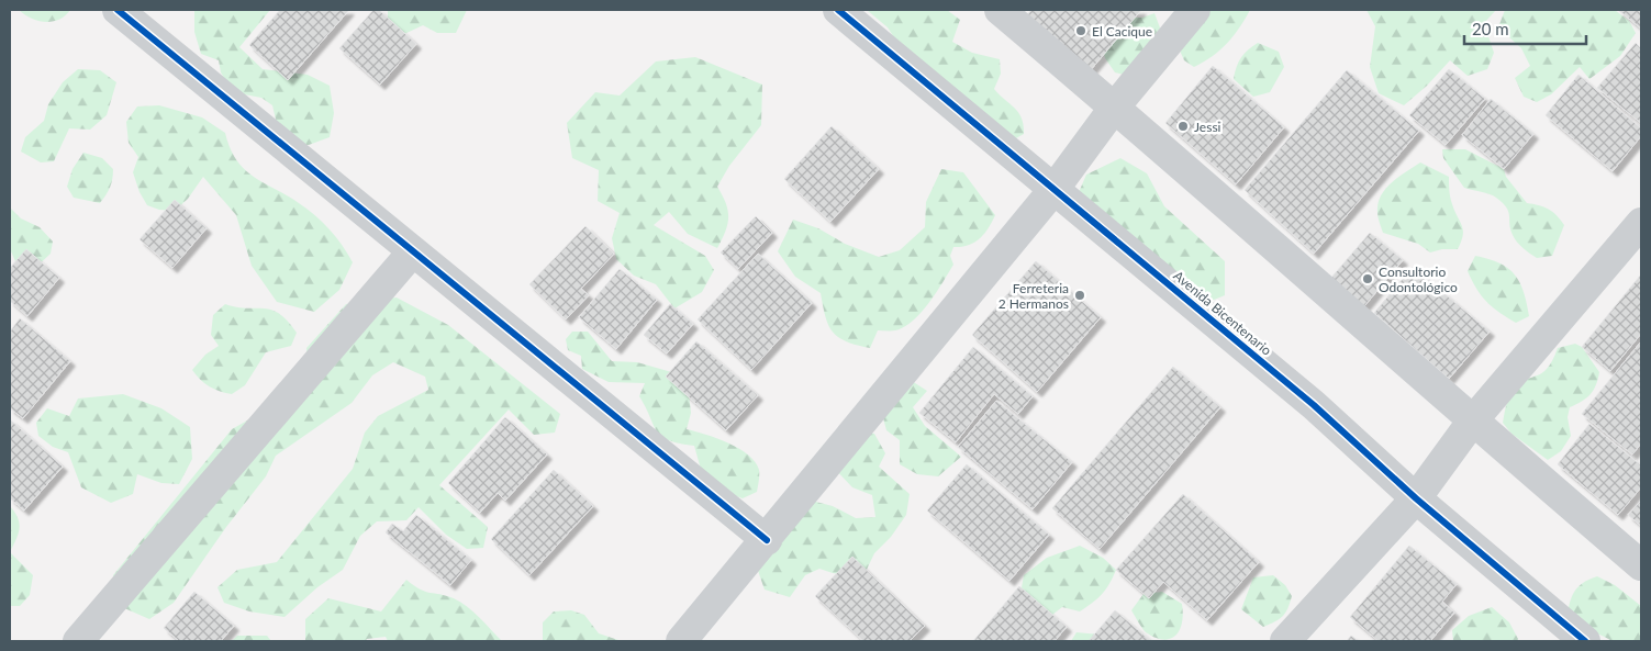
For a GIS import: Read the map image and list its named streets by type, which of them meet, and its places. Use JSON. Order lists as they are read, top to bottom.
{
  "streets": {
    "street": ["Avenida Bicentenario"]
  },
  "places": [
    "El Cacique",
    "Jessi",
    "Consultorio Odontológico",
    "Ferreteria 2 Hermanos"
  ],
  "scale_bar": "20 m"
}
